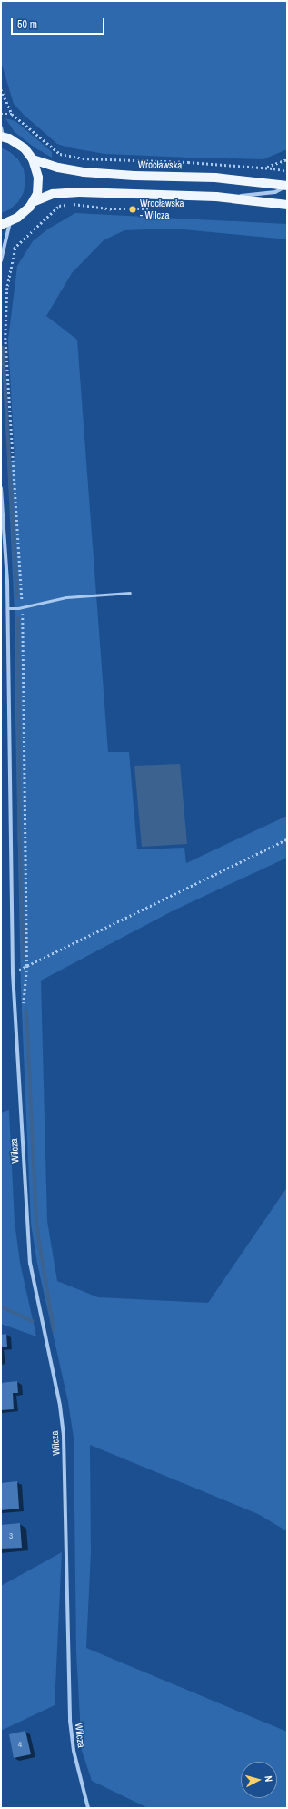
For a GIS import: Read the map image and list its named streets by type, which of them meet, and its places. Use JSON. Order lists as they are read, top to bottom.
{
  "streets": {
    "main road": ["Wrocławska"],
    "street": ["Wilcza"]
  },
  "places": ["Wrocławska - Wilcza"],
  "house_numbers": ["3", "4"],
  "scale_bar": "50 m",
  "north": "right"
}
